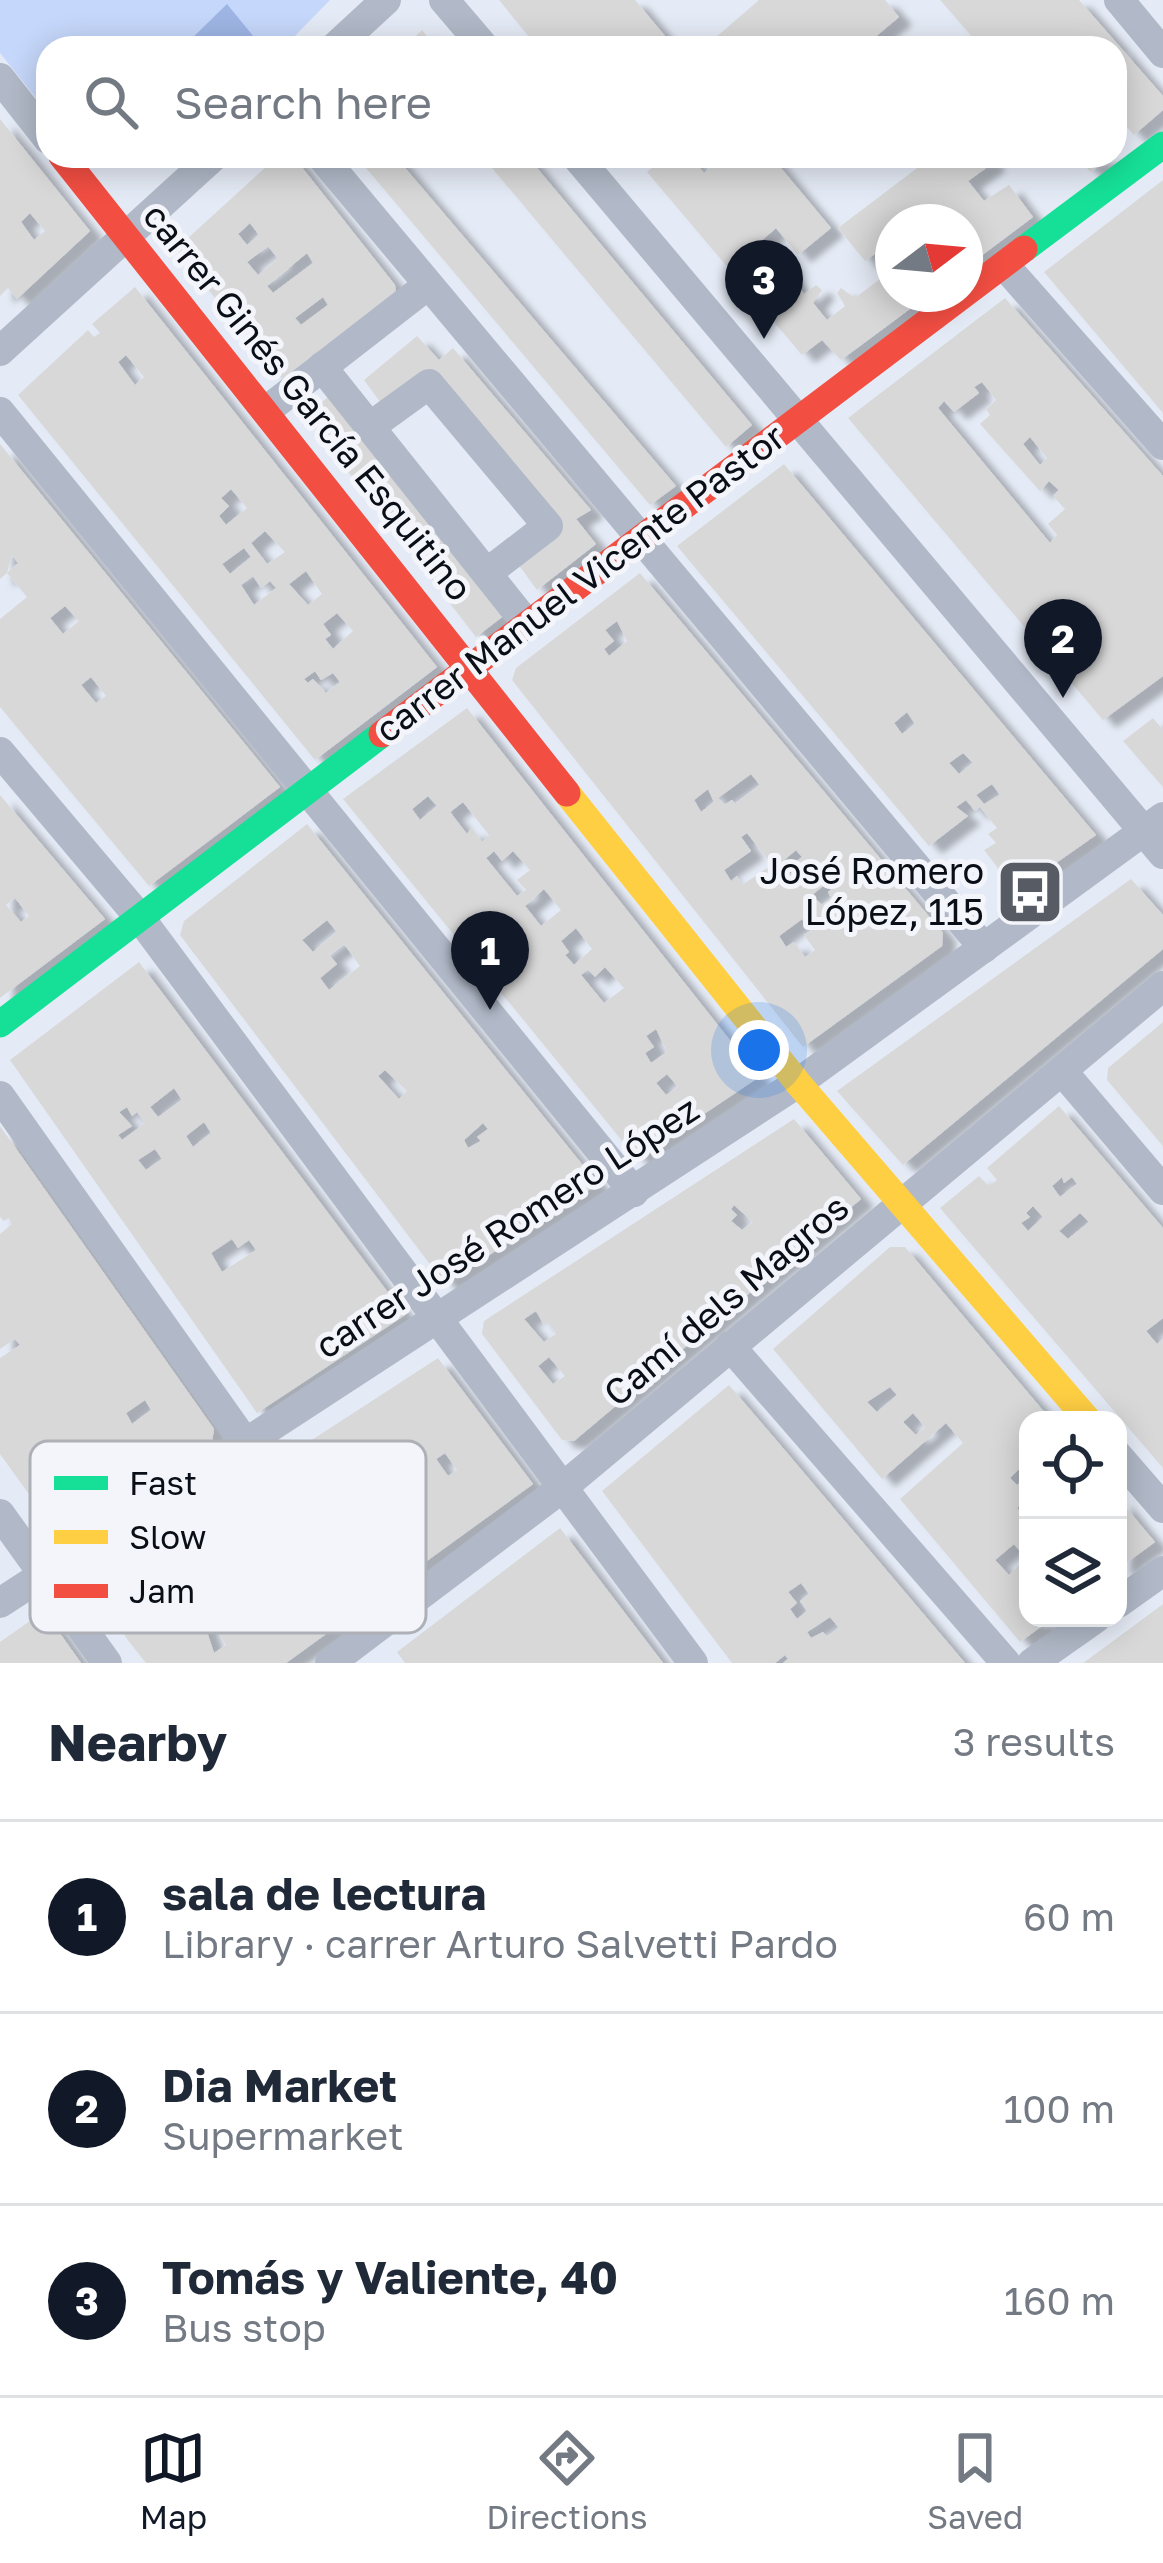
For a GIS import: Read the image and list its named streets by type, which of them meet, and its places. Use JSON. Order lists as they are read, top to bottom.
{
  "streets": {
    "street": [
      "carrer Ginés García Esquitino",
      "carrer Manuel Vicente Pastor",
      "carrer José Romero López",
      "Camí dels Magros"
    ]
  },
  "crossings": [
    ["carrer Ginés García Esquitino", "carrer Manuel Vicente Pastor"],
    ["carrer Ginés García Esquitino", "carrer José Romero López"],
    ["carrer Ginés García Esquitino", "Camí dels Magros"]
  ],
  "places": {
    "bus stop": ["José Romero López, 115"]
  },
  "legend": ["Fast", "Slow", "Jam"],
  "north": "right",
  "page": {
    "search": "Search here",
    "pins": ["3", "2", "1"],
    "heading": ["Nearby", "3 results"],
    "list": [
      {
        "mark": "1",
        "name": "sala de lectura",
        "note": "Library · carrer Arturo Salvetti Pardo",
        "value": "60 m"
      },
      {
        "mark": "2",
        "name": "Dia Market",
        "note": "Supermarket",
        "value": "100 m"
      },
      {
        "mark": "3",
        "name": "Tomás y Valiente, 40",
        "note": "Bus stop",
        "value": "160 m"
      }
    ],
    "nav": ["Map", "Directions", "Saved"]
  }
}
